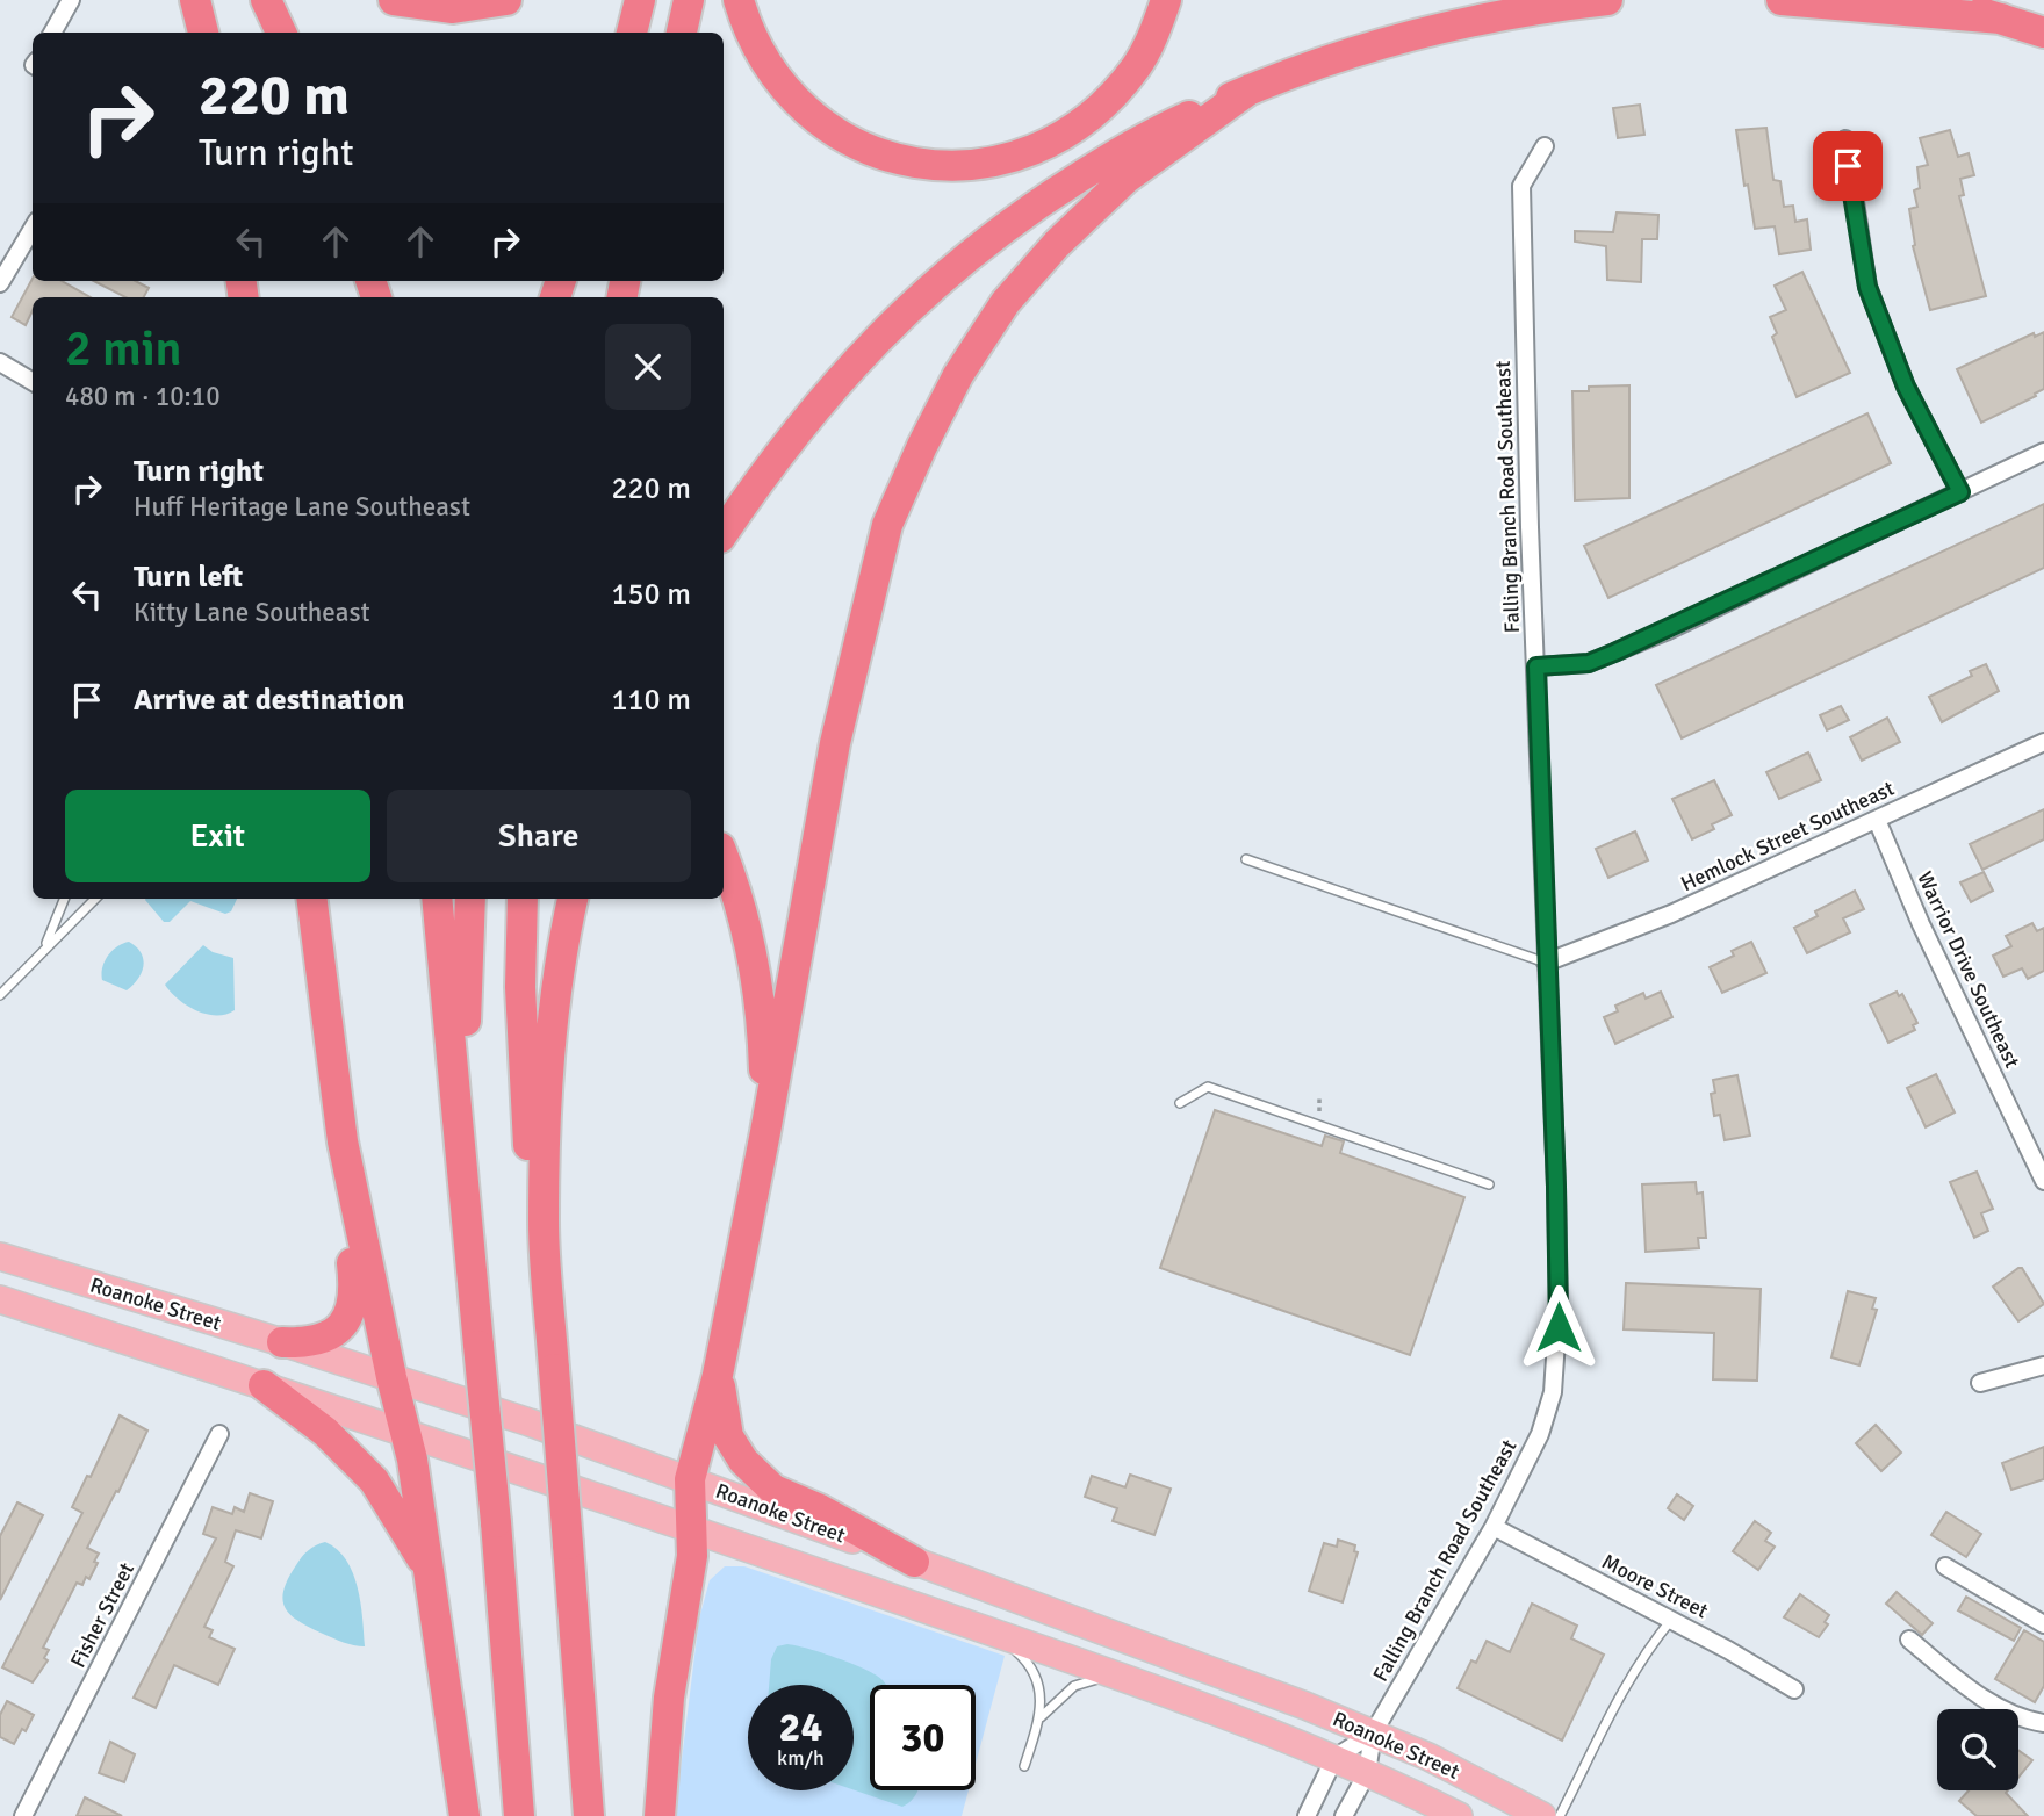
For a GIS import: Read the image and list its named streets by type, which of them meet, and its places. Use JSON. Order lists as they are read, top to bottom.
{
  "streets": {
    "main road": ["Roanoke Street"],
    "street": [
      "Falling Branch Road Southeast",
      "Hemlock Street Southeast",
      "Warrior Drive Southeast",
      "Moore Street",
      "Fisher Street"
    ]
  },
  "crossings": [
    ["Falling Branch Road Southeast", "Hemlock Street Southeast"],
    ["Falling Branch Road Southeast", "Roanoke Street"],
    ["Falling Branch Road Southeast", "Moore Street"],
    ["Hemlock Street Southeast", "Warrior Drive Southeast"]
  ],
  "page": {
    "turn": ["220 m", "Turn right"],
    "heading": ["2 min", "480 m · 10:10"],
    "list": [
      {
        "name": "Turn right",
        "note": "Huff Heritage Lane Southeast",
        "value": "220 m"
      },
      {
        "name": "Turn left",
        "note": "Kitty Lane Southeast",
        "value": "150 m"
      },
      {
        "name": "Arrive at destination",
        "value": "110 m"
      }
    ],
    "buttons": ["Exit", "Share"],
    "speed": "24 km/h",
    "limit": "30"
  }
}
